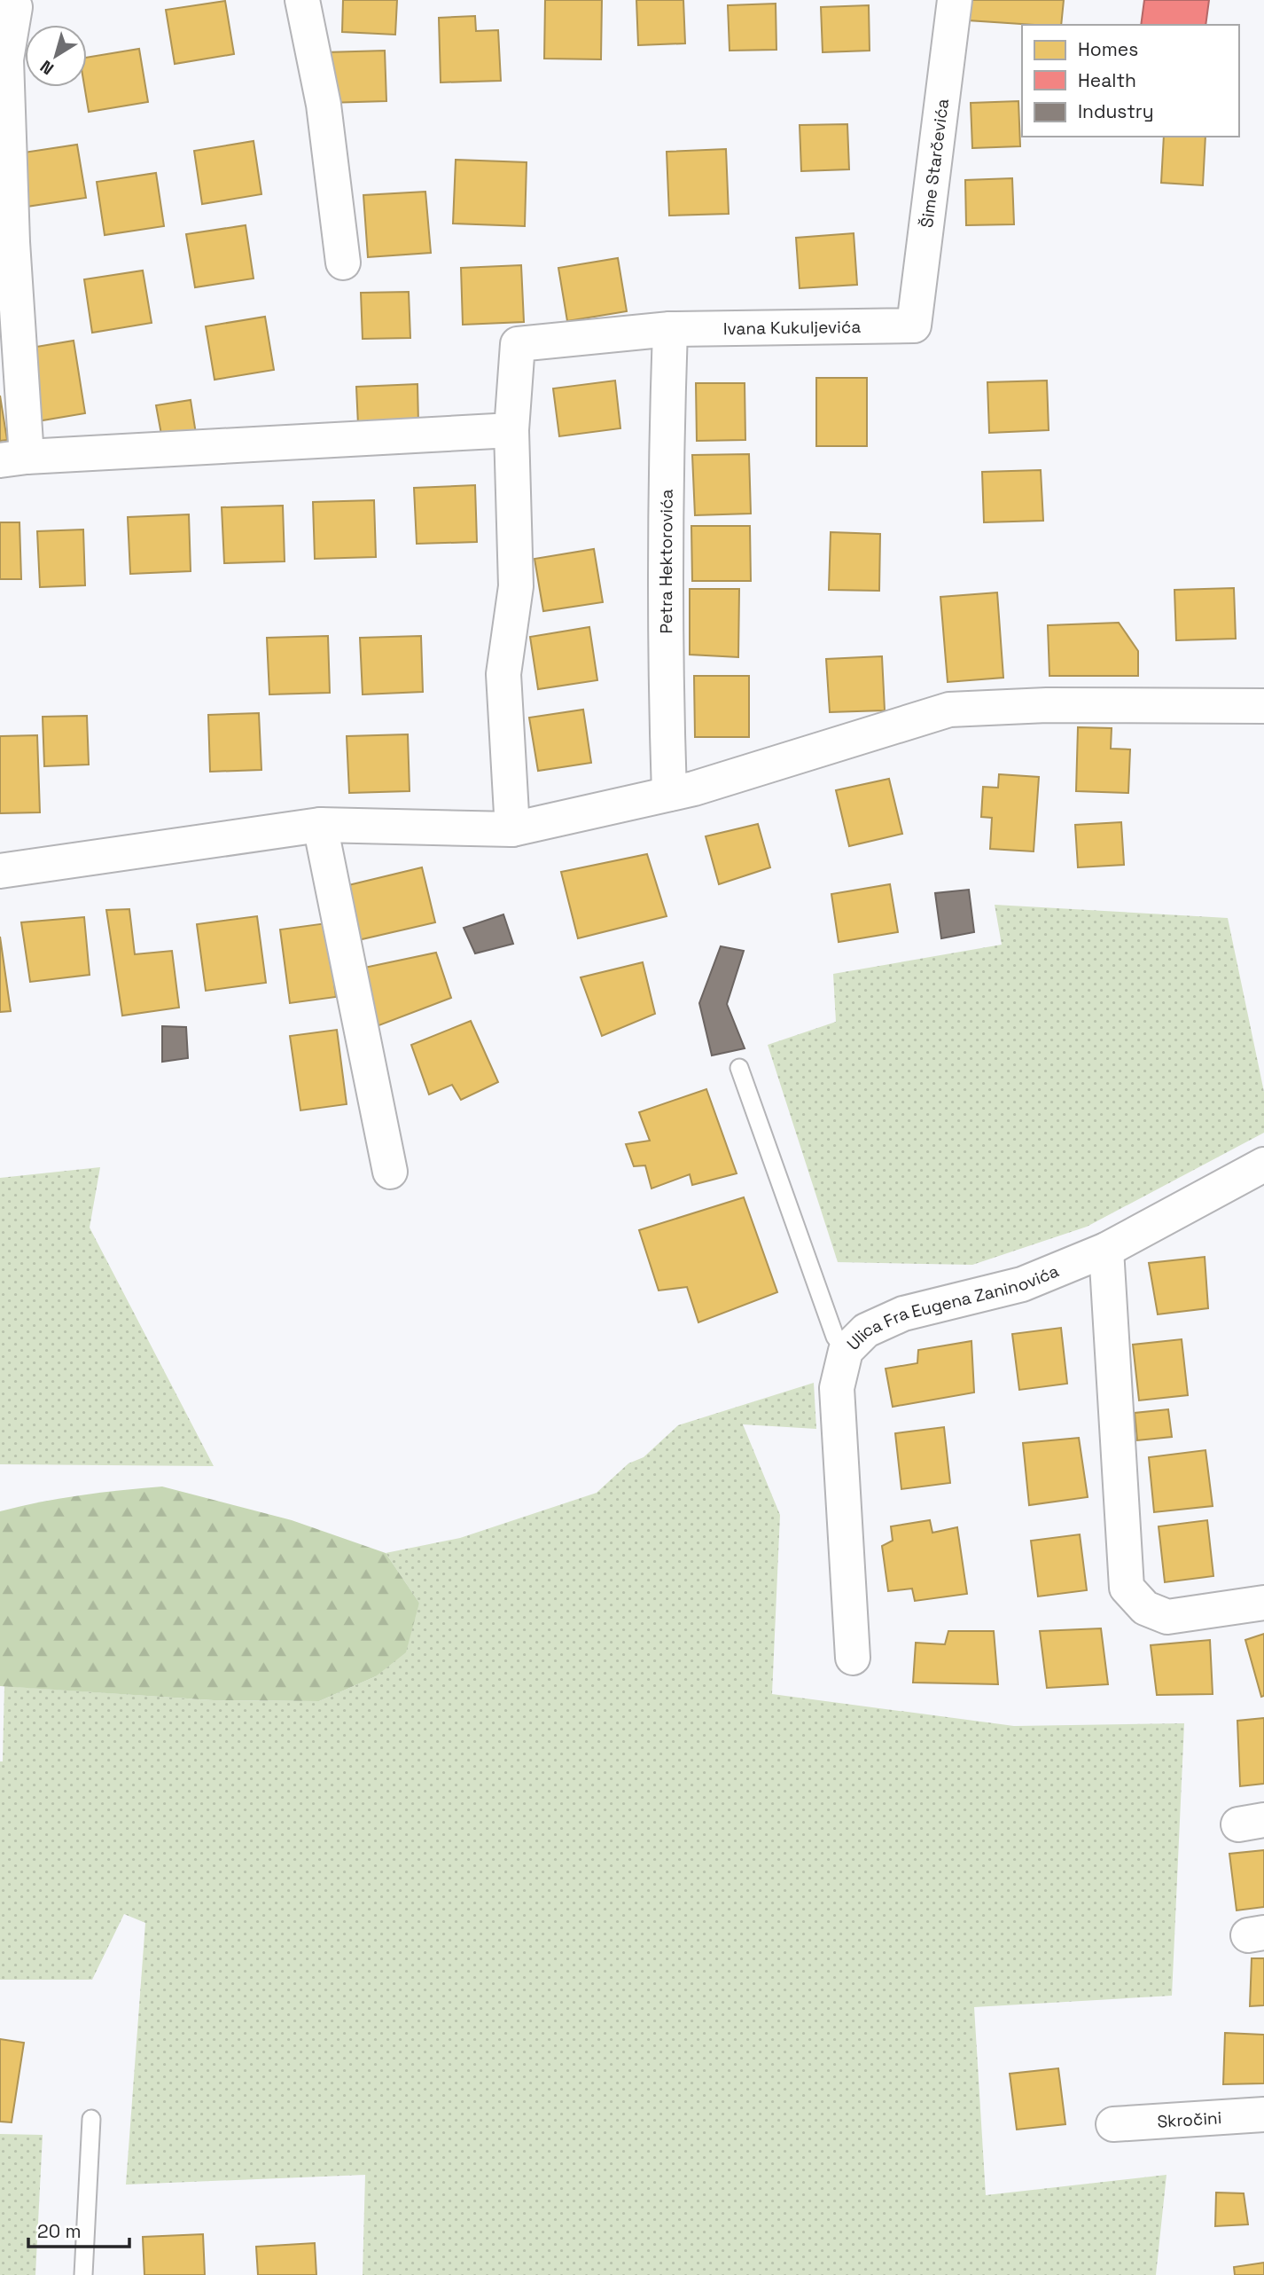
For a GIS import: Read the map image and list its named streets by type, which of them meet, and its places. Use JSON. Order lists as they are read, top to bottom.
{
  "streets": {
    "street": [
      "Šime Starčevića",
      "Ivana Kukuljevića",
      "Petra Hektorovića",
      "Ulica Fra Eugena Zaninovića",
      "Skročini"
    ]
  },
  "crossings": [
    ["Šime Starčevića", "Ivana Kukuljevića"],
    ["Ivana Kukuljevića", "Petra Hektorovića"]
  ],
  "legend": ["Homes", "Health", "Industry"],
  "scale_bar": "20 m",
  "north": "bottom left"
}
